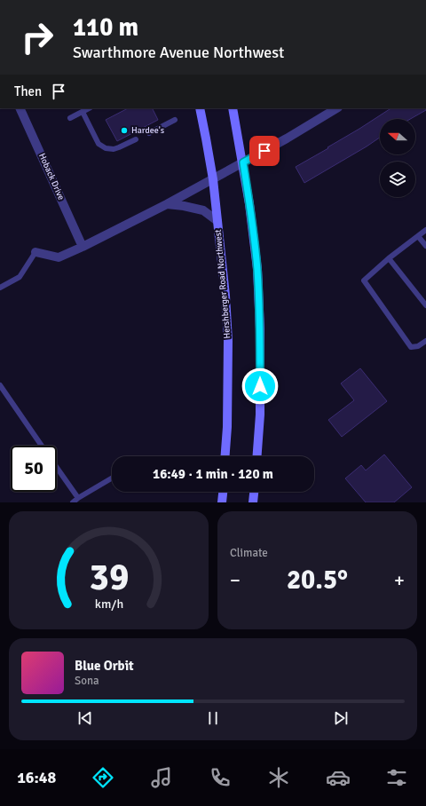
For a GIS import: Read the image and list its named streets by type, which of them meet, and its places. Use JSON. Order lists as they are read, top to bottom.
{
  "streets": {
    "main road": ["Hershberger Road Northwest"],
    "street": ["Hoback Drive"]
  },
  "places": ["Hardee's"],
  "north": "left",
  "page": {
    "turn": ["110 m", "Swarthmore Avenue Northwest"],
    "then": "Then",
    "limit": "50",
    "trip": "16:49 · 1 min · 120 m",
    "tile": "Climate",
    "heat": ["−", "20.5°", "+"],
    "song": ["Blue Orbit", "Sona"],
    "tabs": "16:48",
    "gauge": ["39", "km/h"]
  }
}
